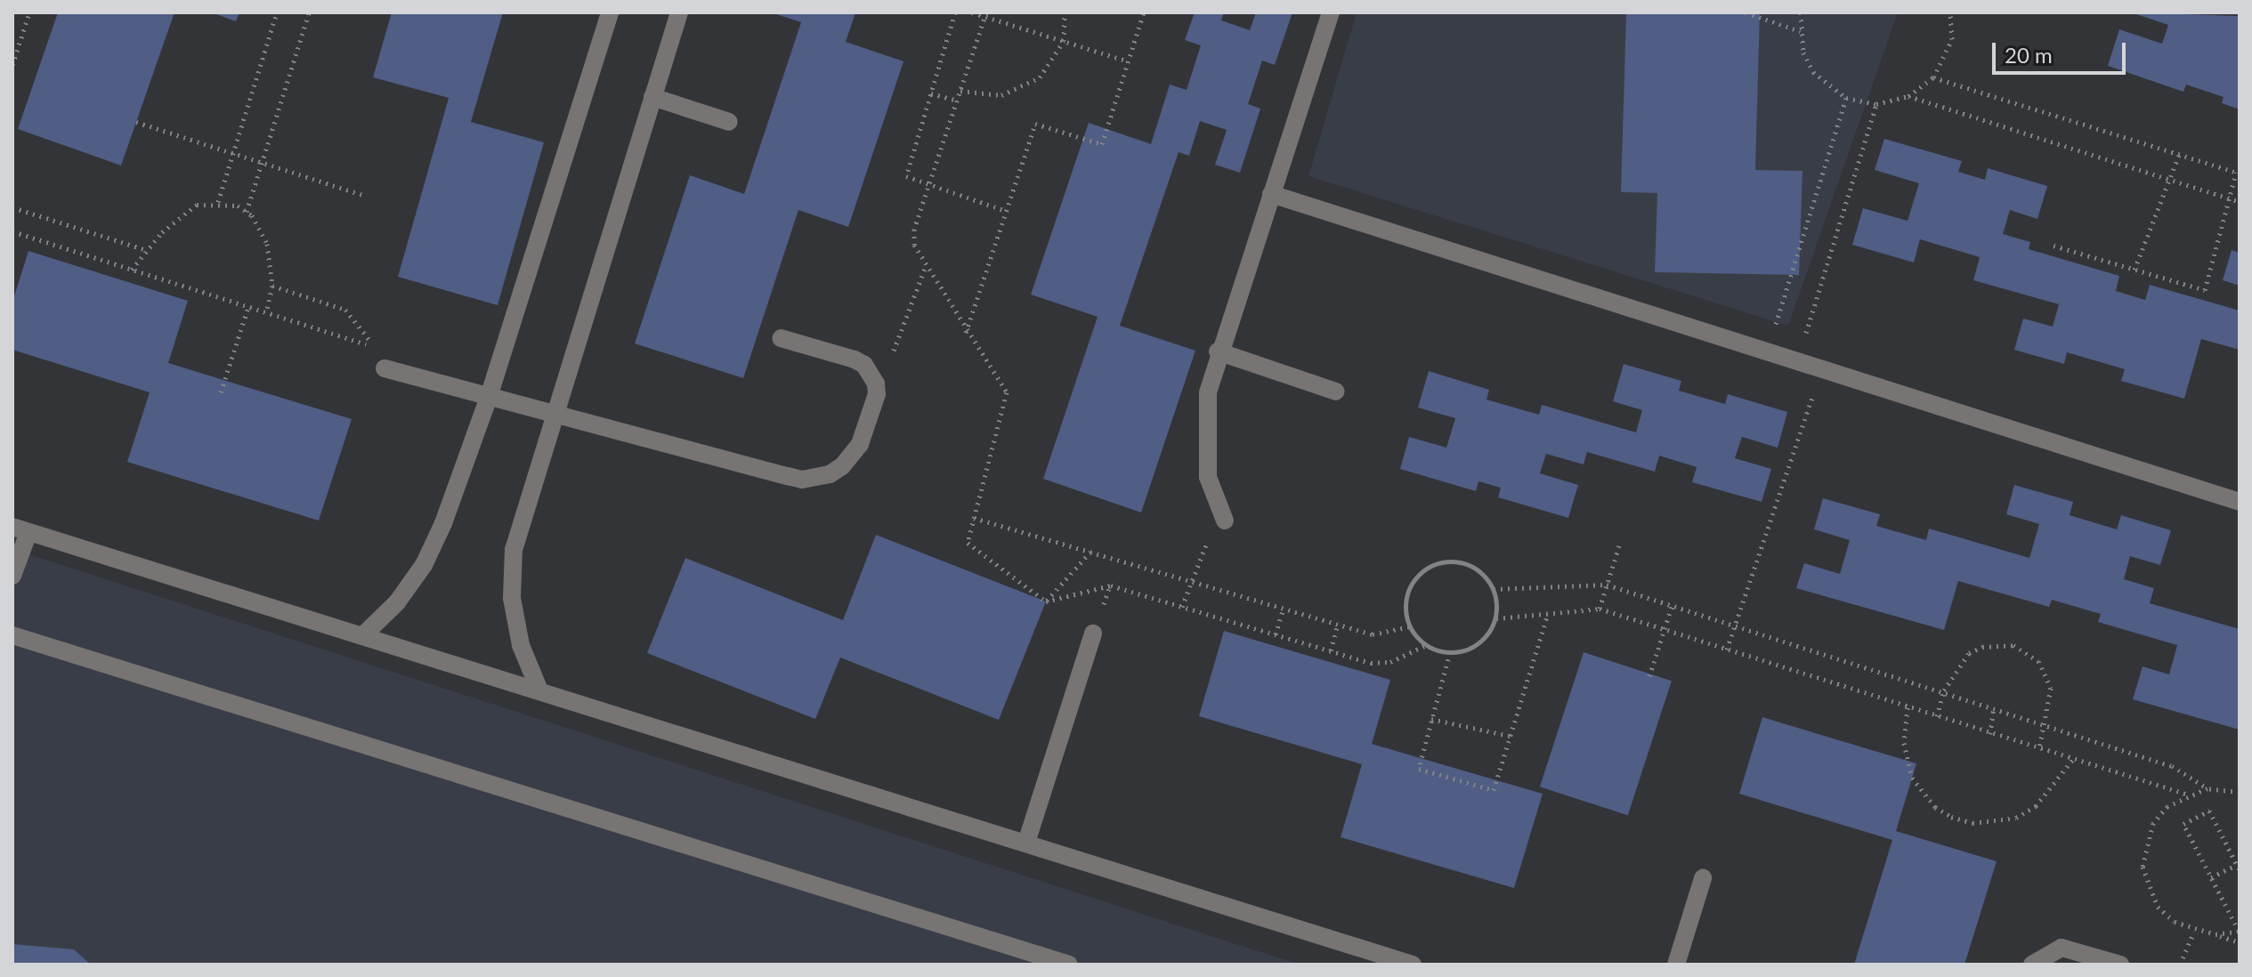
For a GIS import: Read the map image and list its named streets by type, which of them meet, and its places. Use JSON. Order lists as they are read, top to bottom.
{
  "scale_bar": "20 m"
}
